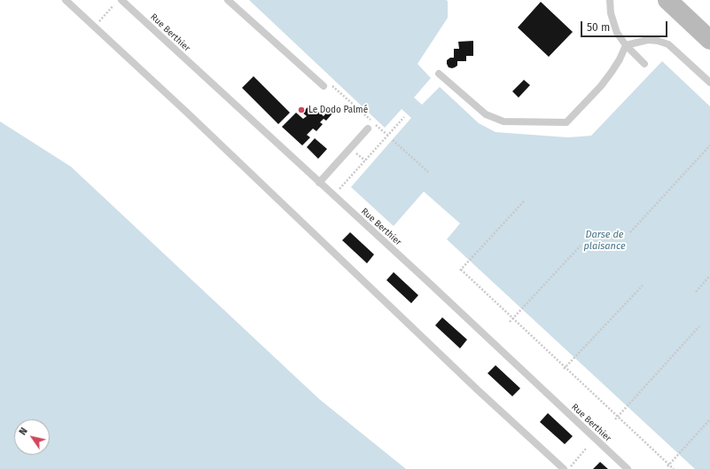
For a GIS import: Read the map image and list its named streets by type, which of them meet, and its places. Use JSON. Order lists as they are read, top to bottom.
{
  "streets": {
    "lane": ["Rue Berthier"]
  },
  "water": ["Darse de plaisance"],
  "places": ["Le Dodo Palmé"],
  "scale_bar": "50 m",
  "north": "top left"
}
